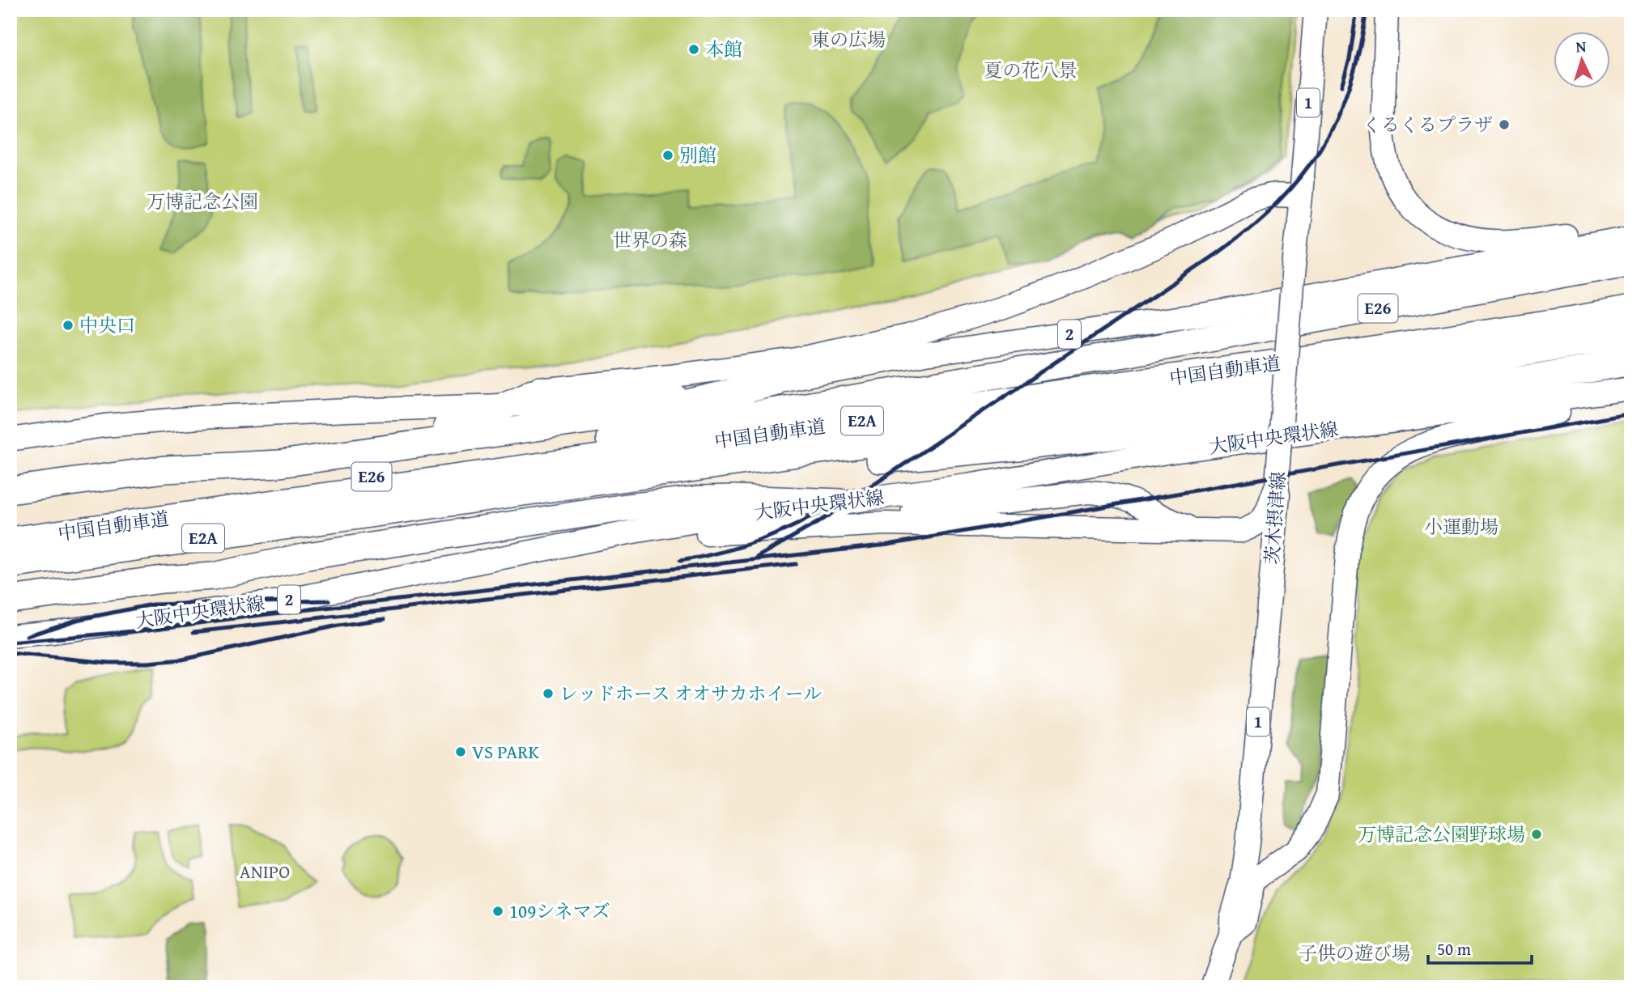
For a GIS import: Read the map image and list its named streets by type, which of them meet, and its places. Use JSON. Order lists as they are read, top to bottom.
{
  "streets": {
    "highway": ["E26", "中国自動車道", "E2A"],
    "main road": [
      "1",
      "2",
      "大阪中央環状線",
      "茨木摂津線"
    ]
  },
  "crossings": [
    ["E26", "中国自動車道"],
    ["中国自動車道", "E2A"]
  ],
  "parks": [
    "東の広場",
    "夏の花八景",
    "万博記念公園",
    "世界の森",
    "小運動場",
    "ANIPO",
    "子供の遊び場"
  ],
  "places": [
    "本館",
    "くるくるプラザ",
    "別館",
    "中央口",
    "レッドホース オオサカホイール",
    "VS PARK",
    "万博記念公園野球場",
    "109シネマズ"
  ],
  "scale_bar": "50 m",
  "north": "top"
}
